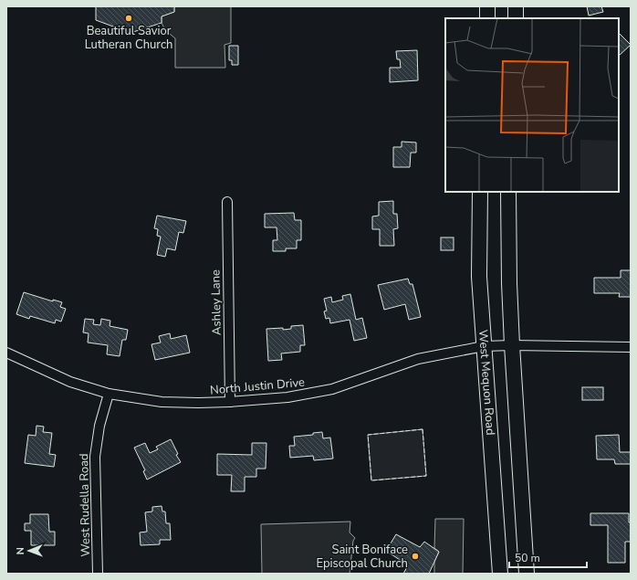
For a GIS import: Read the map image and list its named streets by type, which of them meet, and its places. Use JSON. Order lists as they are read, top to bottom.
{
  "streets": {
    "main road": ["West Mequon Road"],
    "street": ["Ashley Lane", "North Justin Drive", "West Rudella Road"]
  },
  "crossings": [
    ["Ashley Lane", "North Justin Drive"],
    ["West Mequon Road", "North Justin Drive"],
    ["North Justin Drive", "West Rudella Road"]
  ],
  "places": ["Beautiful Savior Lutheran Church", "Saint Boniface Episcopal Church"],
  "scale_bar": "50 m",
  "north": "left"
}
